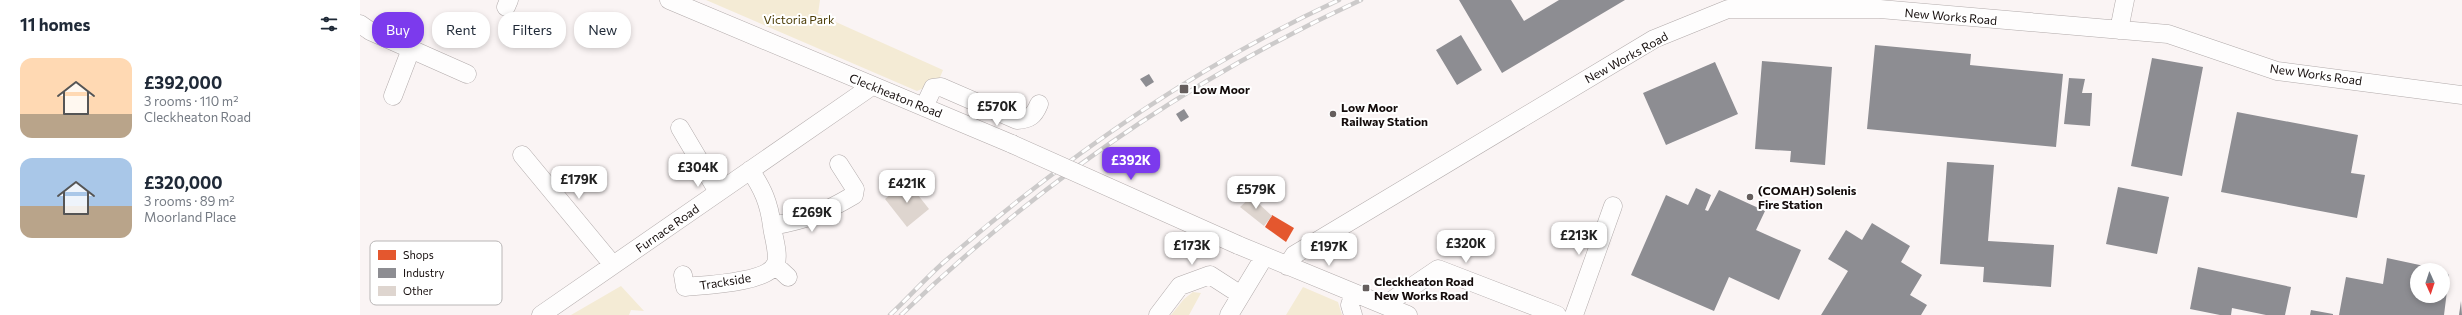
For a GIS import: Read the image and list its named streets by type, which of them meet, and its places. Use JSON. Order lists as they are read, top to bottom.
{
  "streets": {
    "street": [
      "New Works Road",
      "Cleckheaton Road",
      "Furnace Road",
      "Trackside"
    ]
  },
  "crossings": [
    ["New Works Road", "Cleckheaton Road"],
    ["Cleckheaton Road", "Furnace Road"],
    ["Furnace Road", "Trackside"]
  ],
  "parks": ["Victoria Park"],
  "places": {
    "transit": ["Low Moor", "Cleckheaton Road New Works Road"],
    "other": ["Low Moor Railway Station", "(COMAH) Solenis Fire Station"]
  },
  "legend": ["Shops", "Industry", "Other"],
  "north": "bottom",
  "page": {
    "heading": "11 homes",
    "chip": [
      "Buy",
      "Rent",
      "Filters",
      "New"
    ],
    "list": [
      {
        "name": "£392,000",
        "note": "3 rooms · 110 m² · Cleckheaton Road"
      },
      {
        "name": "£320,000",
        "note": "3 rooms · 89 m² · Moorland Place"
      }
    ],
    "price": [
      "£570K",
      "£392K",
      "£304K",
      "£179K",
      "£421K",
      "£579K",
      "£269K",
      "£213K",
      "£320K",
      "£173K",
      "£197K"
    ]
  }
}
